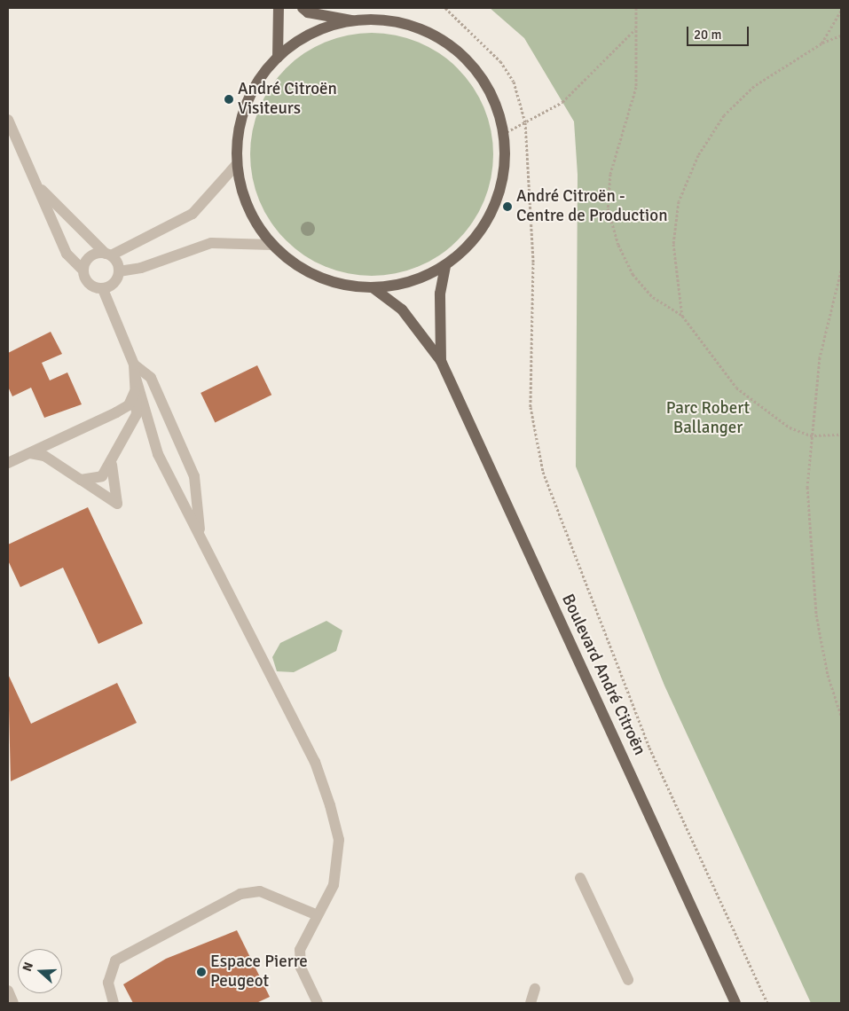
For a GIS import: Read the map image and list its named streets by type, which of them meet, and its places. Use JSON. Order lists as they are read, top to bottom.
{
  "streets": {
    "main road": ["Boulevard André Citroën"]
  },
  "parks": ["Parc Robert Ballanger"],
  "places": ["André Citroën Visiteurs", "André Citroën - Centre de Production", "Espace Pierre Peugeot"],
  "scale_bar": "20 m",
  "north": "left"
}
